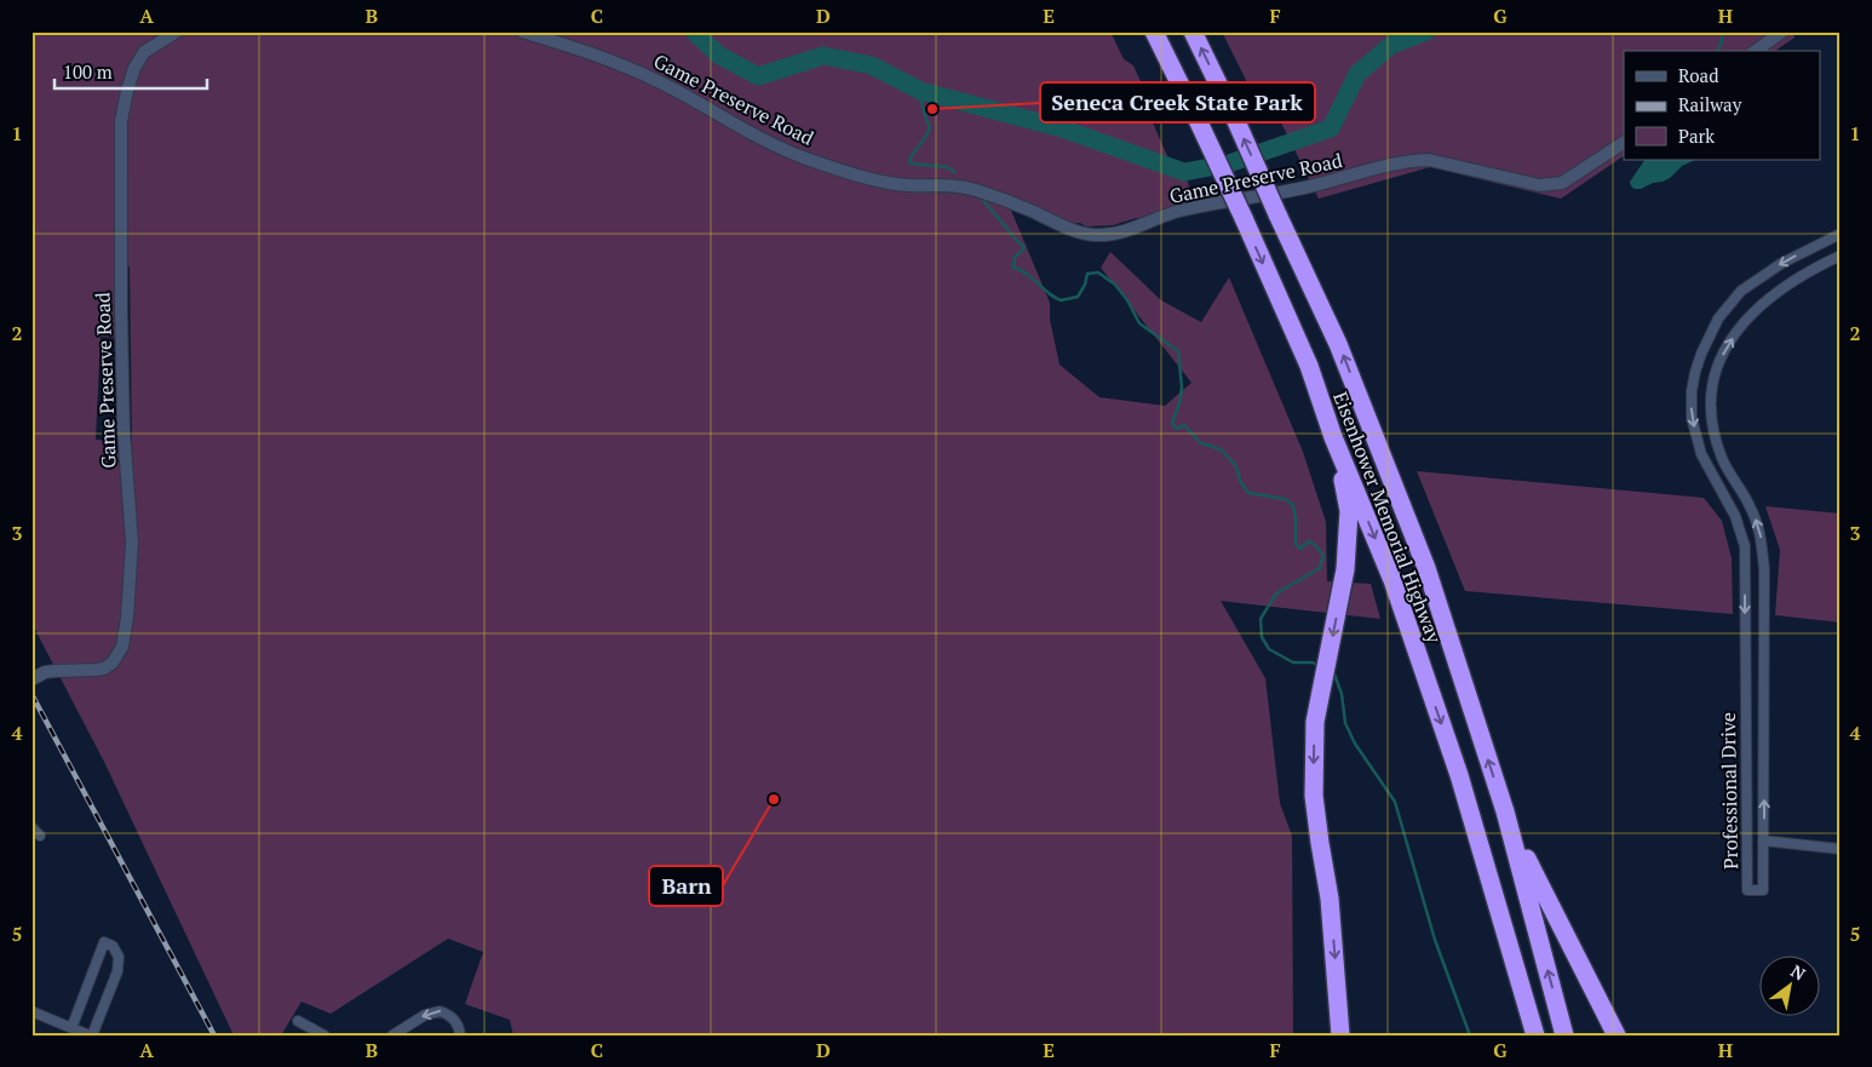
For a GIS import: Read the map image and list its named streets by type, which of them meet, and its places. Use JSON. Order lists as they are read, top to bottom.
{
  "streets": {
    "highway": ["Eisenhower Memorial Highway"],
    "street": ["Game Preserve Road", "Professional Drive"]
  },
  "places": ["Seneca Creek State Park", "Barn"],
  "legend": ["Road", "Railway", "Park"],
  "scale_bar": "100 m",
  "north": "top right",
  "grid": {
    "columns": [
      "A",
      "B",
      "C",
      "D",
      "E",
      "F",
      "G",
      "H"
    ],
    "rows": [
      "1",
      "2",
      "3",
      "4",
      "5"
    ]
  }
}
